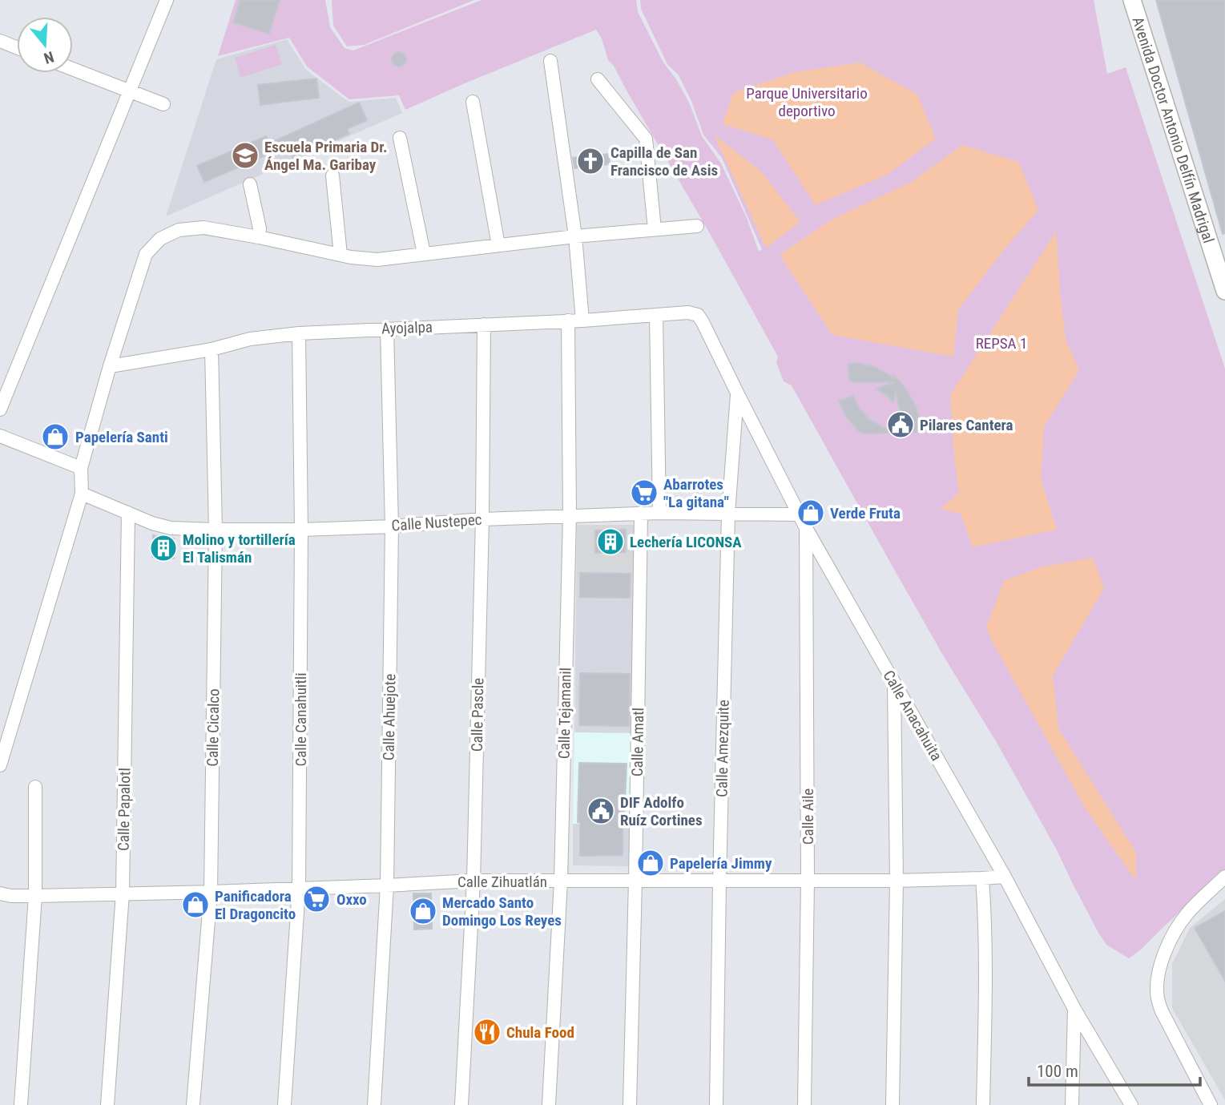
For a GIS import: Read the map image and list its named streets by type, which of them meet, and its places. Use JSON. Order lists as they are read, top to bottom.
{
  "streets": {
    "main road": ["Avenida Doctor Antonio Delfín Madrigal"],
    "street": [
      "Ayojalpa",
      "Calle Nustepec",
      "Calle Tejamanil",
      "Calle Pascle",
      "Calle Anacahuita",
      "Calle Ahuejote",
      "Calle Canahuitli",
      "Calle Cicalco",
      "Calle Amatl",
      "Calle Amezquite",
      "Calle Papalotl",
      "Calle Aile",
      "Calle Zihuatlán"
    ]
  },
  "crossings": [
    ["Ayojalpa", "Calle Tejamanil"],
    ["Ayojalpa", "Calle Pascle"],
    ["Ayojalpa", "Calle Anacahuita"],
    ["Ayojalpa", "Calle Ahuejote"],
    ["Ayojalpa", "Calle Canahuitli"],
    ["Ayojalpa", "Calle Cicalco"],
    ["Calle Nustepec", "Calle Tejamanil"],
    ["Calle Nustepec", "Calle Pascle"],
    ["Calle Nustepec", "Calle Anacahuita"],
    ["Calle Nustepec", "Calle Ahuejote"],
    ["Calle Nustepec", "Calle Canahuitli"],
    ["Calle Nustepec", "Calle Cicalco"],
    ["Calle Nustepec", "Calle Amatl"],
    ["Calle Nustepec", "Calle Amezquite"],
    ["Calle Nustepec", "Calle Papalotl"],
    ["Calle Tejamanil", "Calle Zihuatlán"],
    ["Calle Pascle", "Calle Zihuatlán"],
    ["Calle Anacahuita", "Calle Amezquite"],
    ["Calle Anacahuita", "Calle Aile"],
    ["Calle Anacahuita", "Calle Zihuatlán"],
    ["Calle Ahuejote", "Calle Zihuatlán"],
    ["Calle Canahuitli", "Calle Zihuatlán"],
    ["Calle Cicalco", "Calle Zihuatlán"],
    ["Calle Amatl", "Calle Zihuatlán"],
    ["Calle Amezquite", "Calle Zihuatlán"],
    ["Calle Papalotl", "Calle Zihuatlán"],
    ["Calle Aile", "Calle Zihuatlán"]
  ],
  "parks": ["Parque Universitario deportivo", "REPSA 1"],
  "places": {
    "school or university": ["Escuela Primaria Dr. Ángel Ma. Garibay"],
    "church": ["Capilla de San Francisco de Asis"],
    "public building": ["Pilares Cantera", "DIF Adolfo Ruíz Cortines"],
    "shop": [
      "Papelería Santi",
      "Verde Fruta",
      "Papelería Jimmy",
      "Panificadora El Dragoncito",
      "Mercado Santo Domingo Los Reyes"
    ],
    "supermarket": ["Abarrotes \"La gitana\"", "Oxxo"],
    "building": ["Lechería LICONSA", "Molino y tortillería El Talismán"],
    "restaurant": ["Chula Food"]
  },
  "scale_bar": "100 m",
  "north": "bottom"
}
